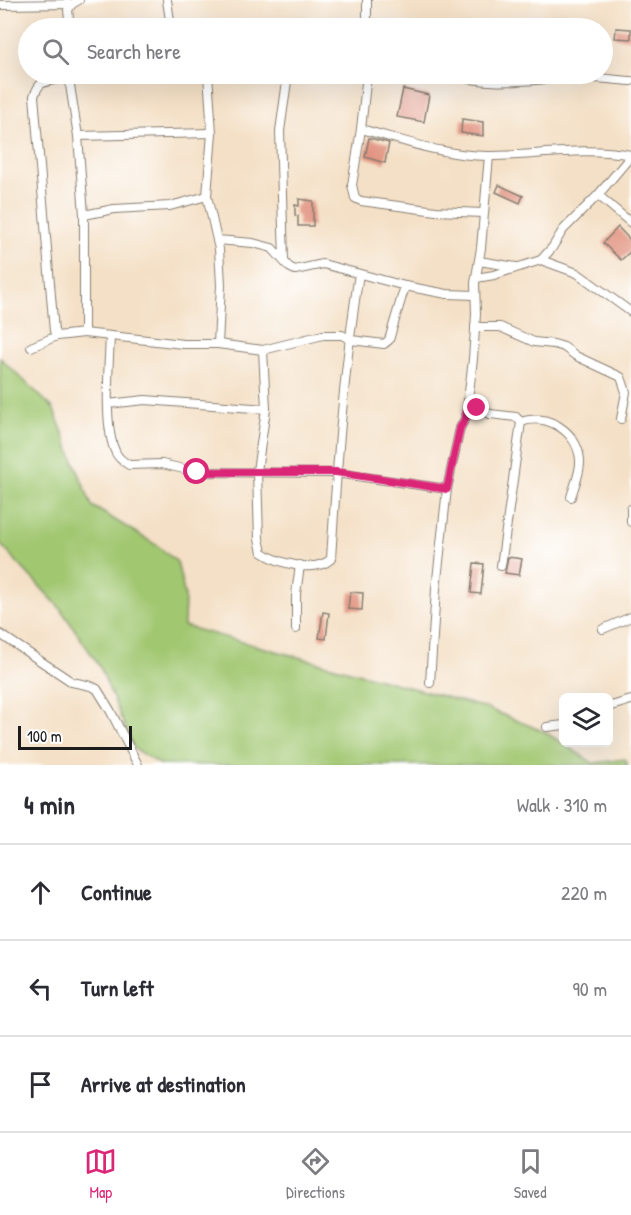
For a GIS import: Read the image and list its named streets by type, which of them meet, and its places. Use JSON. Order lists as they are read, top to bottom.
{
  "scale_bar": "100 m",
  "page": {
    "search": "Search here",
    "scale": "100 m",
    "heading": ["4 min", "Walk · 310 m"],
    "list": [
      ["Continue", "220 m"],
      ["Turn left", "90 m"],
      "Arrive at destination"
    ],
    "nav": ["Map", "Directions", "Saved"]
  }
}
